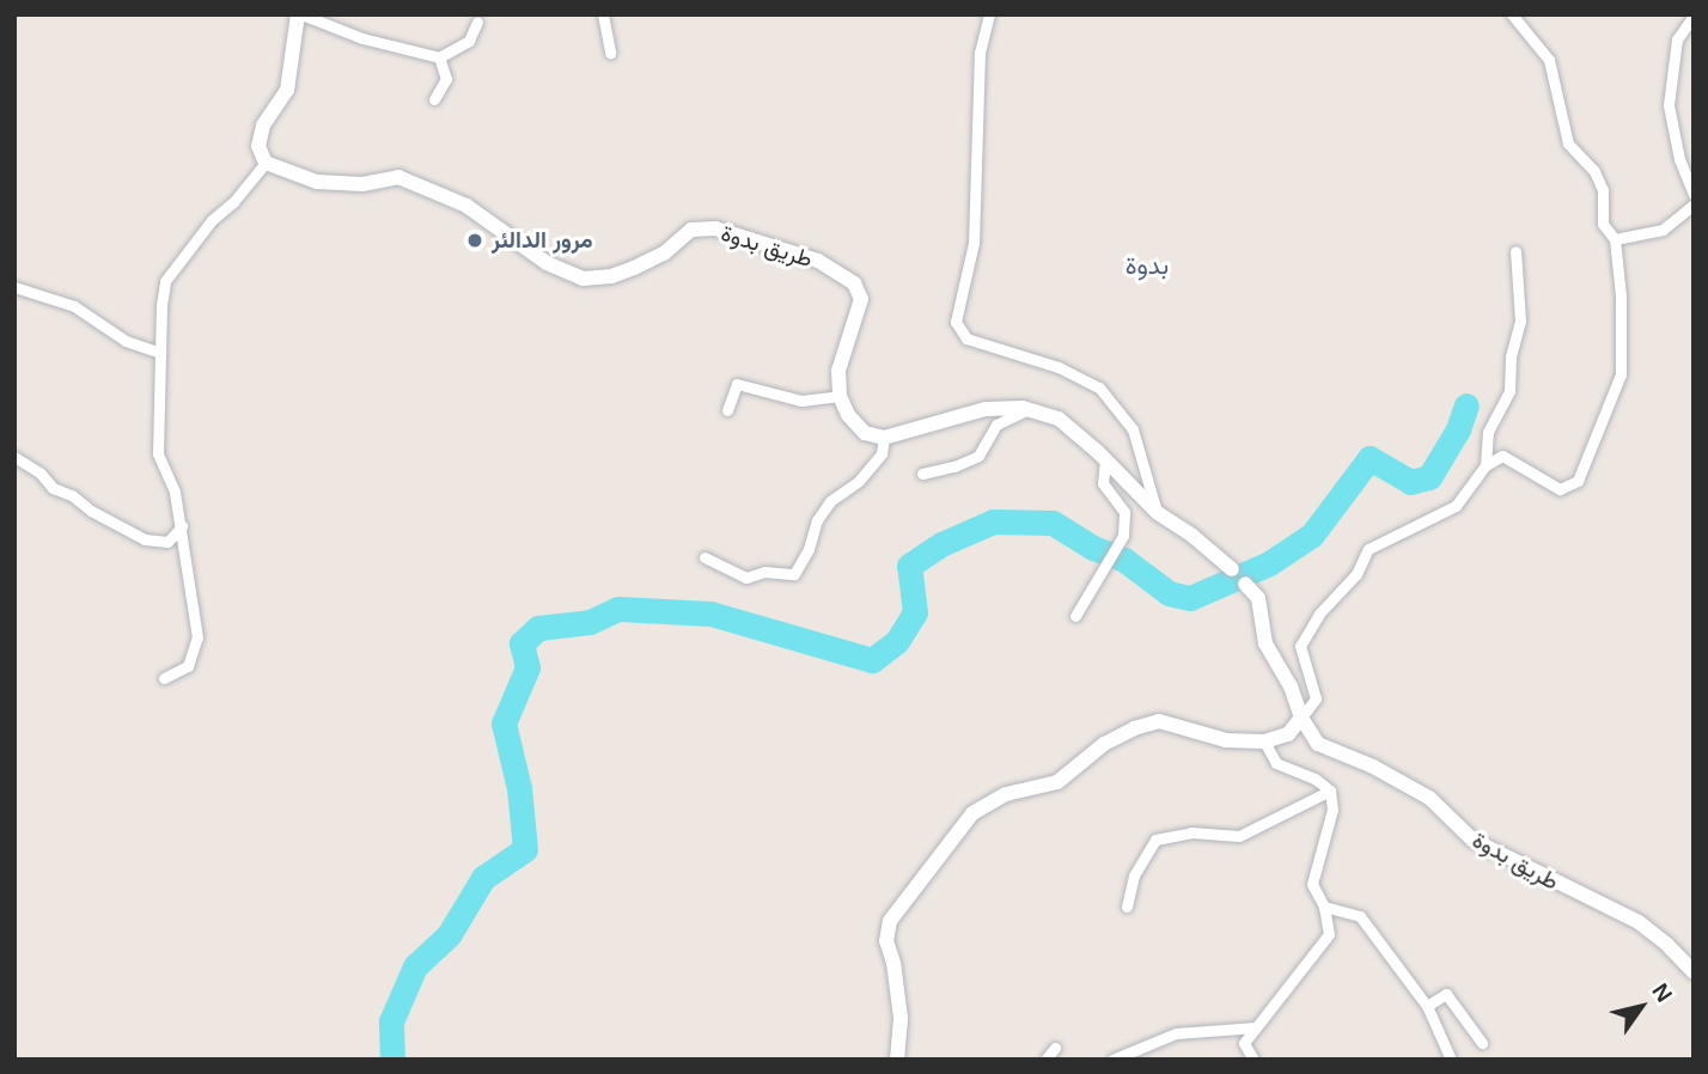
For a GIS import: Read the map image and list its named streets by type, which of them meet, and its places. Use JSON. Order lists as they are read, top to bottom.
{
  "streets": {
    "street": ["طريق بدوة"]
  },
  "districts": ["بدوة"],
  "places": ["مرور الدالئر"],
  "north": "top right"
}
